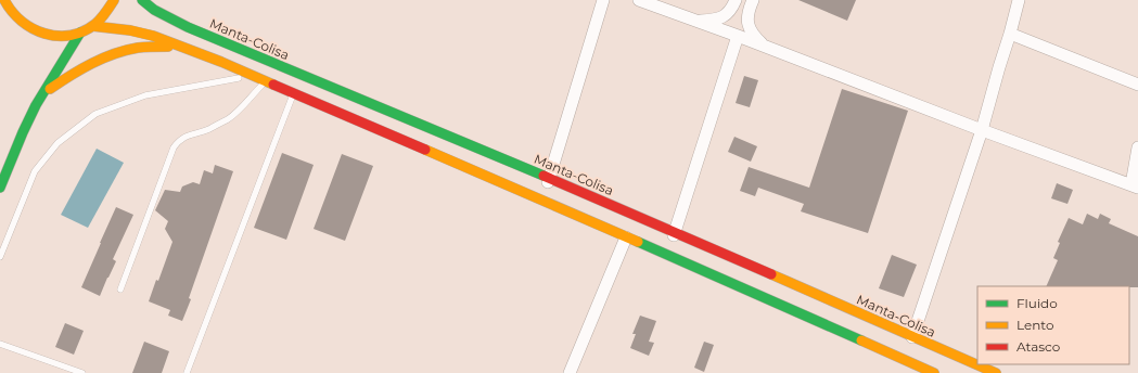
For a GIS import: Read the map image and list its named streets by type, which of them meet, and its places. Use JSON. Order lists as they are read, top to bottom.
{
  "streets": {
    "highway": ["Manta-Colisa"]
  },
  "legend": ["Fluido", "Lento", "Atasco"]
}
